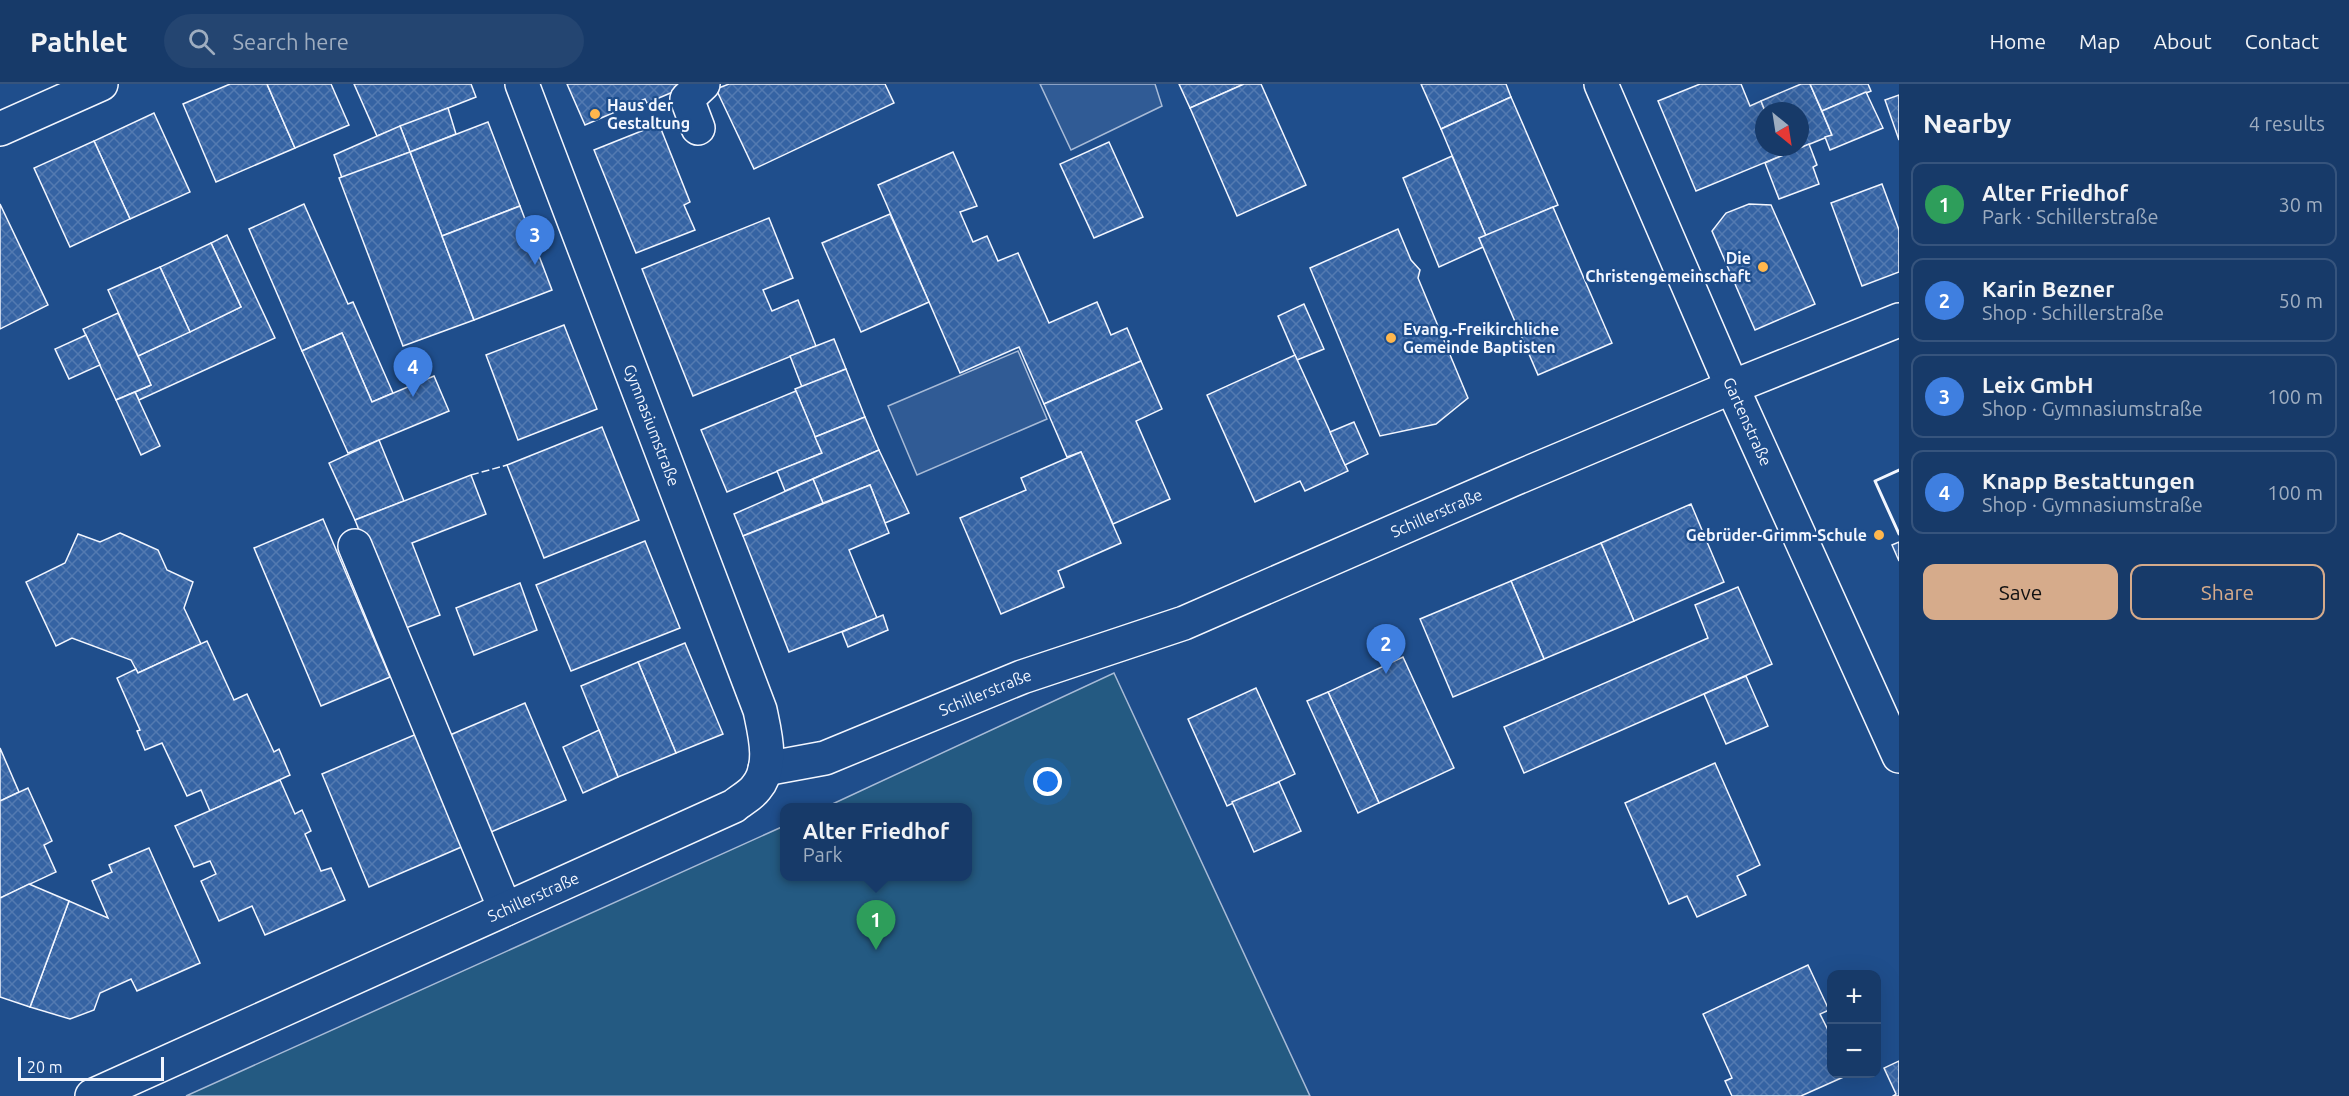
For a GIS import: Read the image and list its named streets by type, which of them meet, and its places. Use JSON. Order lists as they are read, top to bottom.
{
  "streets": {
    "street": ["Gartenstraße", "Gymnasiumstraße", "Schillerstraße"]
  },
  "crossings": [
    ["Gartenstraße", "Schillerstraße"],
    ["Gymnasiumstraße", "Schillerstraße"]
  ],
  "places": [
    "Haus der Gestaltung",
    "Die Christengemeinschaft",
    "Evang.-Freikirchliche Gemeinde Baptisten",
    "Gebrüder-Grimm-Schule"
  ],
  "scale_bar": "20 m",
  "north": "bottom right",
  "page": {
    "header": "Pathlet",
    "search": "Search here",
    "nav": [
      "Home",
      "Map",
      "About",
      "Contact"
    ],
    "heading": ["Nearby", "4 results"],
    "list": [
      {
        "mark": "1",
        "name": "Alter Friedhof",
        "note": "Park · Schillerstraße",
        "value": "30 m"
      },
      {
        "mark": "2",
        "name": "Karin Bezner",
        "note": "Shop · Schillerstraße",
        "value": "50 m"
      },
      {
        "mark": "3",
        "name": "Leix GmbH",
        "note": "Shop · Gymnasiumstraße",
        "value": "100 m"
      },
      {
        "mark": "4",
        "name": "Knapp Bestattungen",
        "note": "Shop · Gymnasiumstraße",
        "value": "100 m"
      }
    ],
    "pins": [
      "3",
      "4",
      "2",
      "1"
    ],
    "buttons": ["Save", "Share"],
    "popup": ["Alter Friedhof", "Park"],
    "map_buttons": ["+", "−"],
    "scale": "20 m"
  }
}
